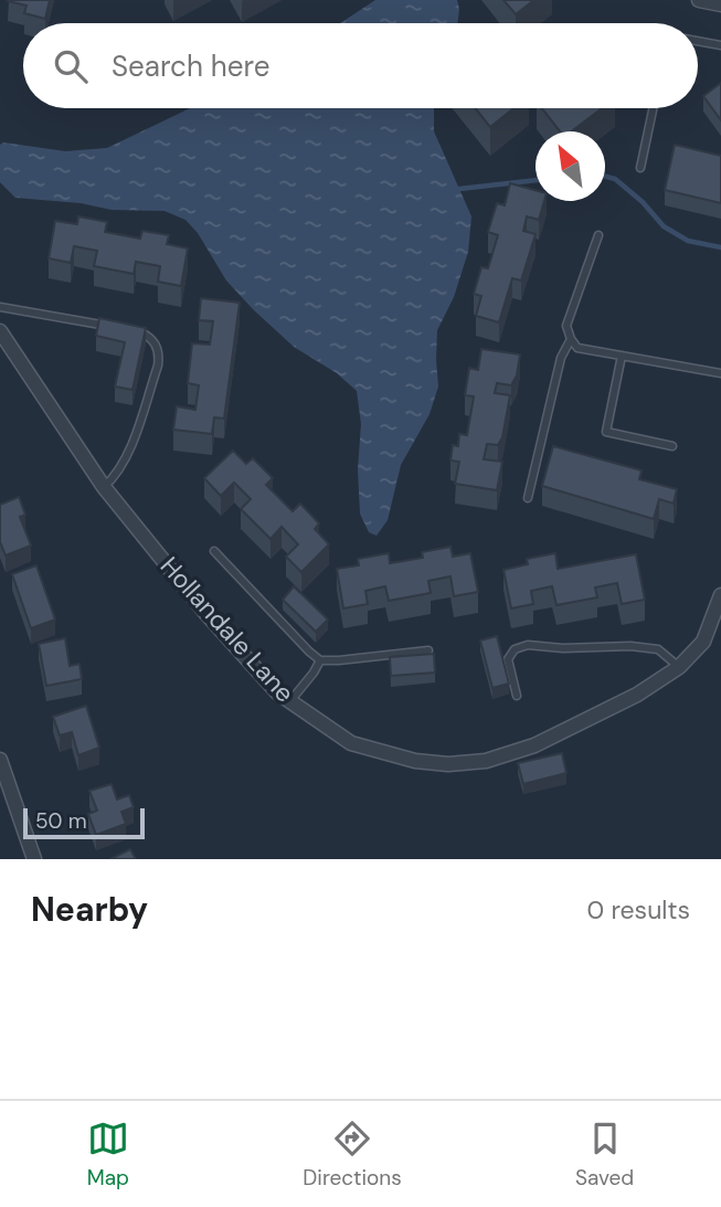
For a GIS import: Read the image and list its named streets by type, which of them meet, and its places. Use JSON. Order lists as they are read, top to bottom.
{
  "streets": {
    "street": ["Hollandale Lane"]
  },
  "scale_bar": "50 m",
  "north": "top left",
  "page": {
    "search": "Search here",
    "scale": "50 m",
    "heading": ["Nearby", "0 results"],
    "nav": ["Map", "Directions", "Saved"]
  }
}
